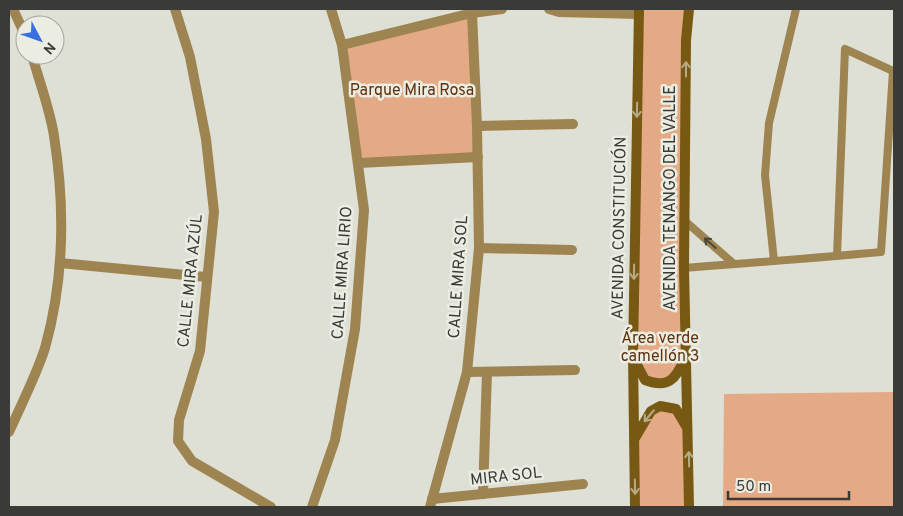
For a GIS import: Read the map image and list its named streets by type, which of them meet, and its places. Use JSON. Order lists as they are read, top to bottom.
{
  "streets": {
    "main road": ["AVENIDA TENANGO DEL VALLE", "AVENIDA CONSTITUCIÓN"],
    "street": [
      "CALLE MIRA LIRIO",
      "CALLE MIRA SOL",
      "CALLE MIRA AZÚL",
      "MIRA SOL"
    ]
  },
  "crossings": [
    ["CALLE MIRA SOL", "MIRA SOL"]
  ],
  "one_way": ["AVENIDA TENANGO DEL VALLE", "AVENIDA CONSTITUCIÓN"],
  "parks": ["Parque Mira Rosa", "Área verde camellón 3"],
  "scale_bar": "50 m",
  "north": "bottom right"
}
